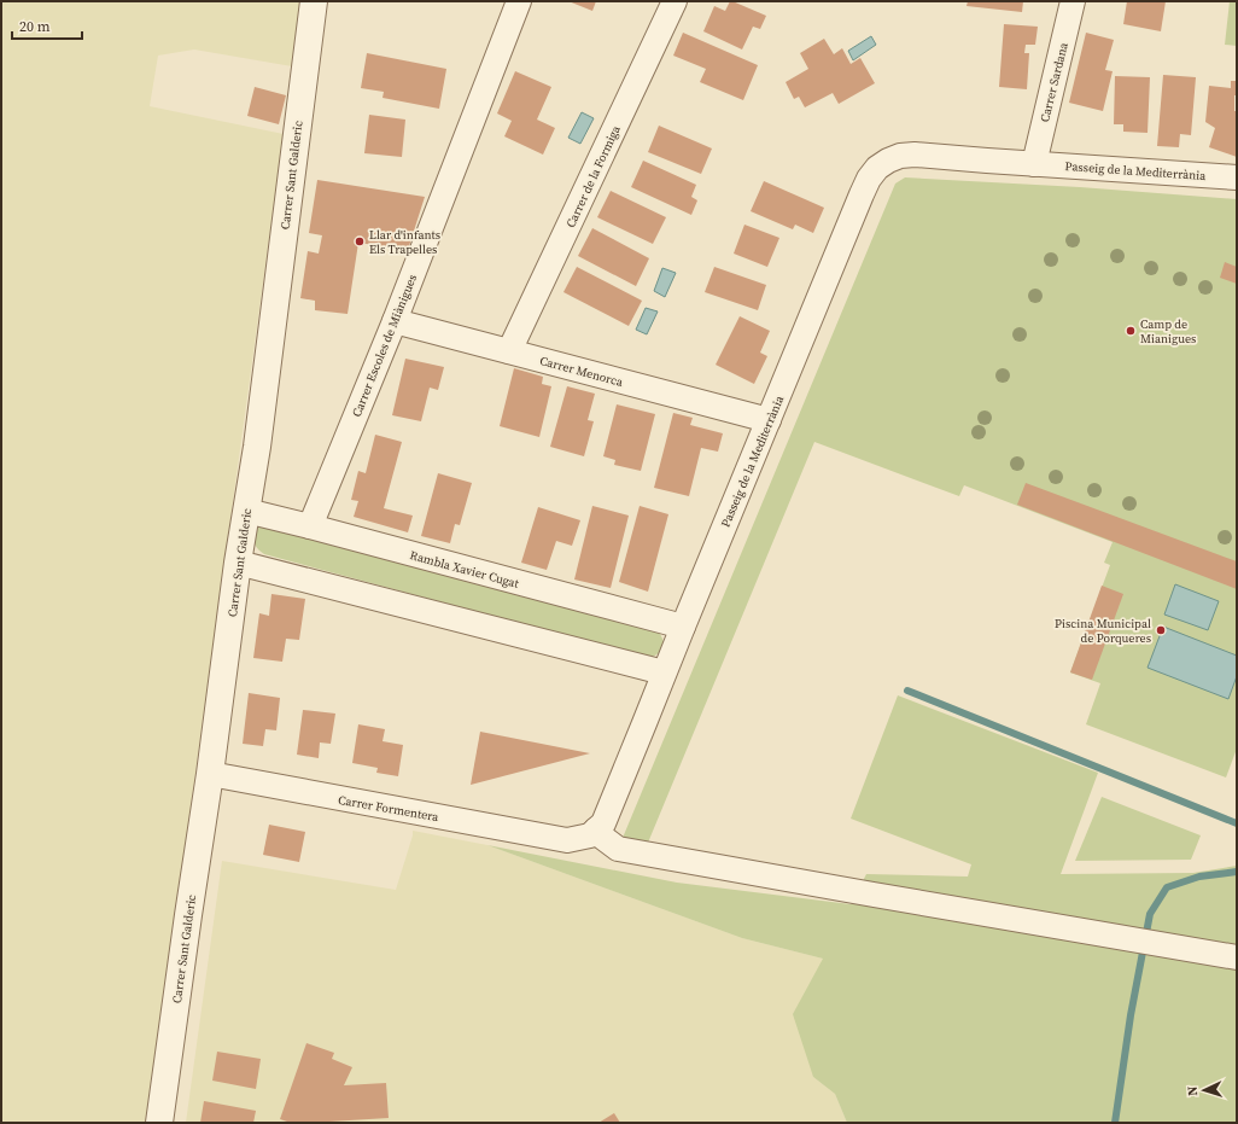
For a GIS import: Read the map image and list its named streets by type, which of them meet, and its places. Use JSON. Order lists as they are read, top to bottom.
{
  "streets": {
    "street": [
      "Carrer Sardana",
      "Passeig de la Mediterrània",
      "Carrer Sant Galderic",
      "Carrer de la Formiga",
      "Carrer Escoles de Miànigues",
      "Carrer Menorca",
      "Rambla Xavier Cugat",
      "Carrer Formentera"
    ]
  },
  "crossings": [
    ["Carrer Sardana", "Passeig de la Mediterrània"],
    ["Passeig de la Mediterrània", "Carrer Menorca"],
    ["Passeig de la Mediterrània", "Rambla Xavier Cugat"],
    ["Passeig de la Mediterrània", "Carrer Formentera"],
    ["Carrer Sant Galderic", "Rambla Xavier Cugat"],
    ["Carrer Sant Galderic", "Carrer Formentera"],
    ["Carrer de la Formiga", "Carrer Menorca"],
    ["Carrer Escoles de Miànigues", "Carrer Menorca"],
    ["Carrer Escoles de Miànigues", "Rambla Xavier Cugat"]
  ],
  "places": ["Llar d'infants Els Trapelles", "Camp de Mianigues", "Piscina Municipal de Porqueres"],
  "scale_bar": "20 m",
  "north": "left"
}
